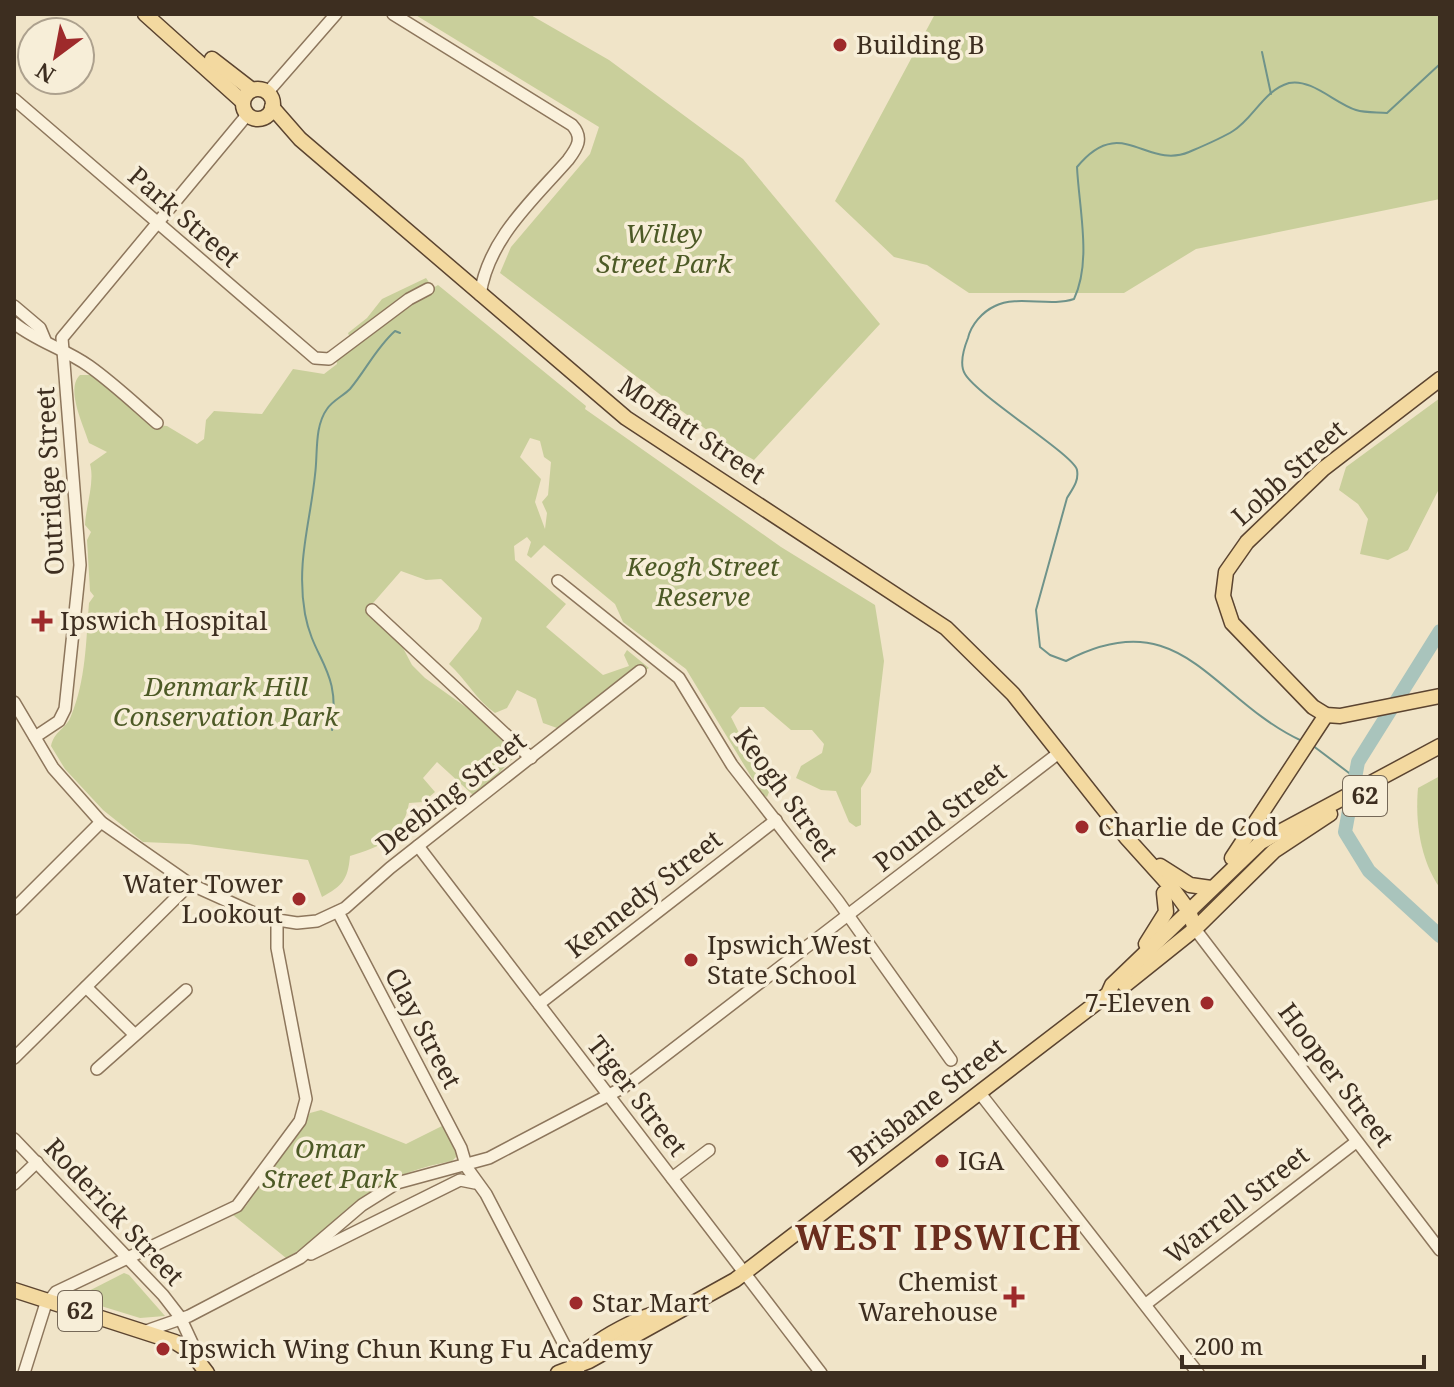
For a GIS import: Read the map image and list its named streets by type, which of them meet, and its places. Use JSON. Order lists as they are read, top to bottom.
{
  "streets": {
    "main road": [
      "Moffatt Street",
      "Lobb Street",
      "62",
      "Hooper Street",
      "Brisbane Street"
    ],
    "street": [
      "Park Street",
      "Outridge Street",
      "Deebing Street",
      "Keogh Street",
      "Pound Street",
      "Kennedy Street",
      "Clay Street",
      "Tiger Street",
      "Warrell Street",
      "Roderick Street"
    ]
  },
  "crossings": [
    ["Moffatt Street", "Pound Street"],
    ["Moffatt Street", "Hooper Street"],
    ["Deebing Street", "Clay Street"],
    ["Deebing Street", "Tiger Street"],
    ["Keogh Street", "Pound Street"],
    ["Keogh Street", "Kennedy Street"],
    ["62", "Hooper Street"],
    ["62", "Brisbane Street"],
    ["62", "Roderick Street"],
    ["Pound Street", "Clay Street"],
    ["Pound Street", "Hooper Street"],
    ["Pound Street", "Tiger Street"],
    ["Kennedy Street", "Tiger Street"],
    ["Clay Street", "Brisbane Street"],
    ["Hooper Street", "Brisbane Street"],
    ["Hooper Street", "Warrell Street"],
    ["Tiger Street", "Brisbane Street"]
  ],
  "districts": ["WEST IPSWICH"],
  "parks": [
    "Willey Street Park",
    "Keogh Street Reserve",
    "Denmark Hill Conservation Park",
    "Omar Street Park"
  ],
  "places": {
    "other": [
      "Building B",
      "Charlie de Cod",
      "Water Tower Lookout",
      "Ipswich West State School",
      "7-Eleven",
      "IGA",
      "Star Mart",
      "Ipswich Wing Chun Kung Fu Academy"
    ],
    "health": ["Ipswich Hospital", "Chemist Warehouse"]
  },
  "scale_bar": "200 m",
  "north": "bottom left"
}
